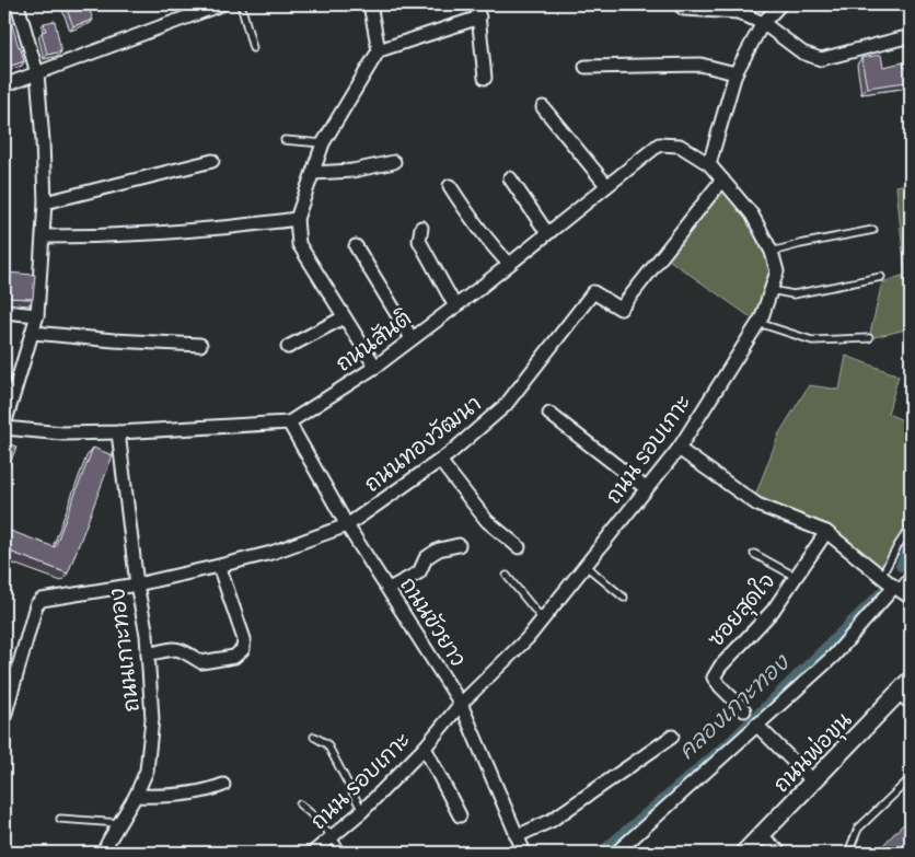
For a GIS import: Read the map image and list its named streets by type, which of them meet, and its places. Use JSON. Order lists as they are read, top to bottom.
{
  "streets": {
    "main road": ["ถนนพ่อขุน"],
    "street": [
      "ถนนสันติ",
      "ถนนทองวัฒนา",
      "ถนน รอบเกาะ",
      "ซอยสุดใจ",
      "ถนนขัวยาว",
      "ถนนเกาะทอง"
    ]
  },
  "crossings": [
    ["ถนนสันติ", "ถนน รอบเกาะ"],
    ["ถนนสันติ", "ถนนขัวยาว"],
    ["ถนนทองวัฒนา", "ถนน รอบเกาะ"],
    ["ถนนทองวัฒนา", "ถนนขัวยาว"],
    ["ถนนทองวัฒนา", "ถนนเกาะทอง"],
    ["ถนน รอบเกาะ", "ถนนขัวยาว"]
  ],
  "water": ["คลองเกาะทอง"]
}
